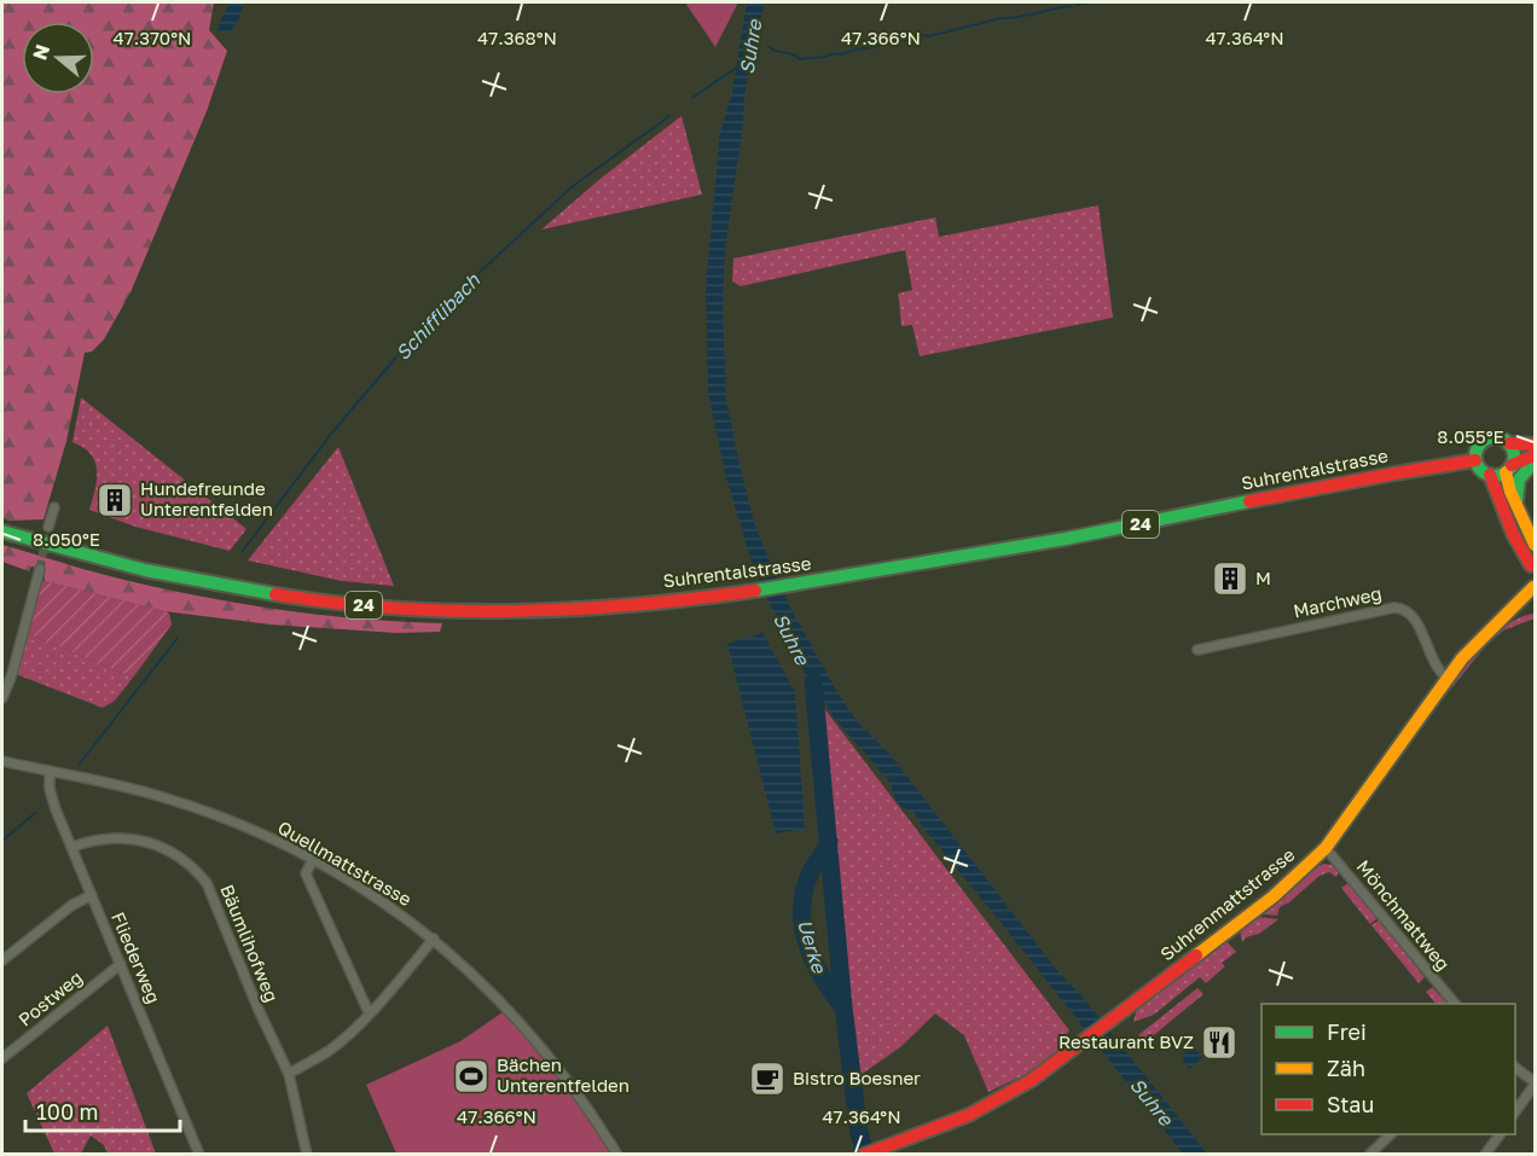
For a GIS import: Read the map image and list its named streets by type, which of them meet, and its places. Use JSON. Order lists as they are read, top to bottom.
{
  "streets": {
    "main road": ["Suhrentalstrasse", "24", "Suhrenmattstrasse"],
    "street": [
      "Marchweg",
      "Quellmattstrasse",
      "Mönchmattweg",
      "Bäumlihofweg",
      "Fliederweg",
      "Postweg"
    ]
  },
  "crossings": [
    ["Marchweg", "Suhrenmattstrasse"],
    ["Quellmattstrasse", "Fliederweg"],
    ["Suhrenmattstrasse", "Mönchmattweg"],
    ["Bäumlihofweg", "Fliederweg"],
    ["Fliederweg", "Postweg"]
  ],
  "water": ["Suhre", "Schifflibach", "Uerke"],
  "places": {
    "building": ["Hundefreunde Unterentfelden", "M"],
    "restaurant": ["Restaurant BVZ"],
    "sports": ["Bächen Unterentfelden"],
    "cafe": ["Bistro Boesner"]
  },
  "legend": ["Frei", "Zäh", "Stau"],
  "scale_bar": "100 m",
  "north": "left",
  "coordinates": [
    "47.370°N",
    "47.368°N",
    "47.366°N",
    "47.364°N",
    "8.055°E",
    "8.050°E"
  ]
}
